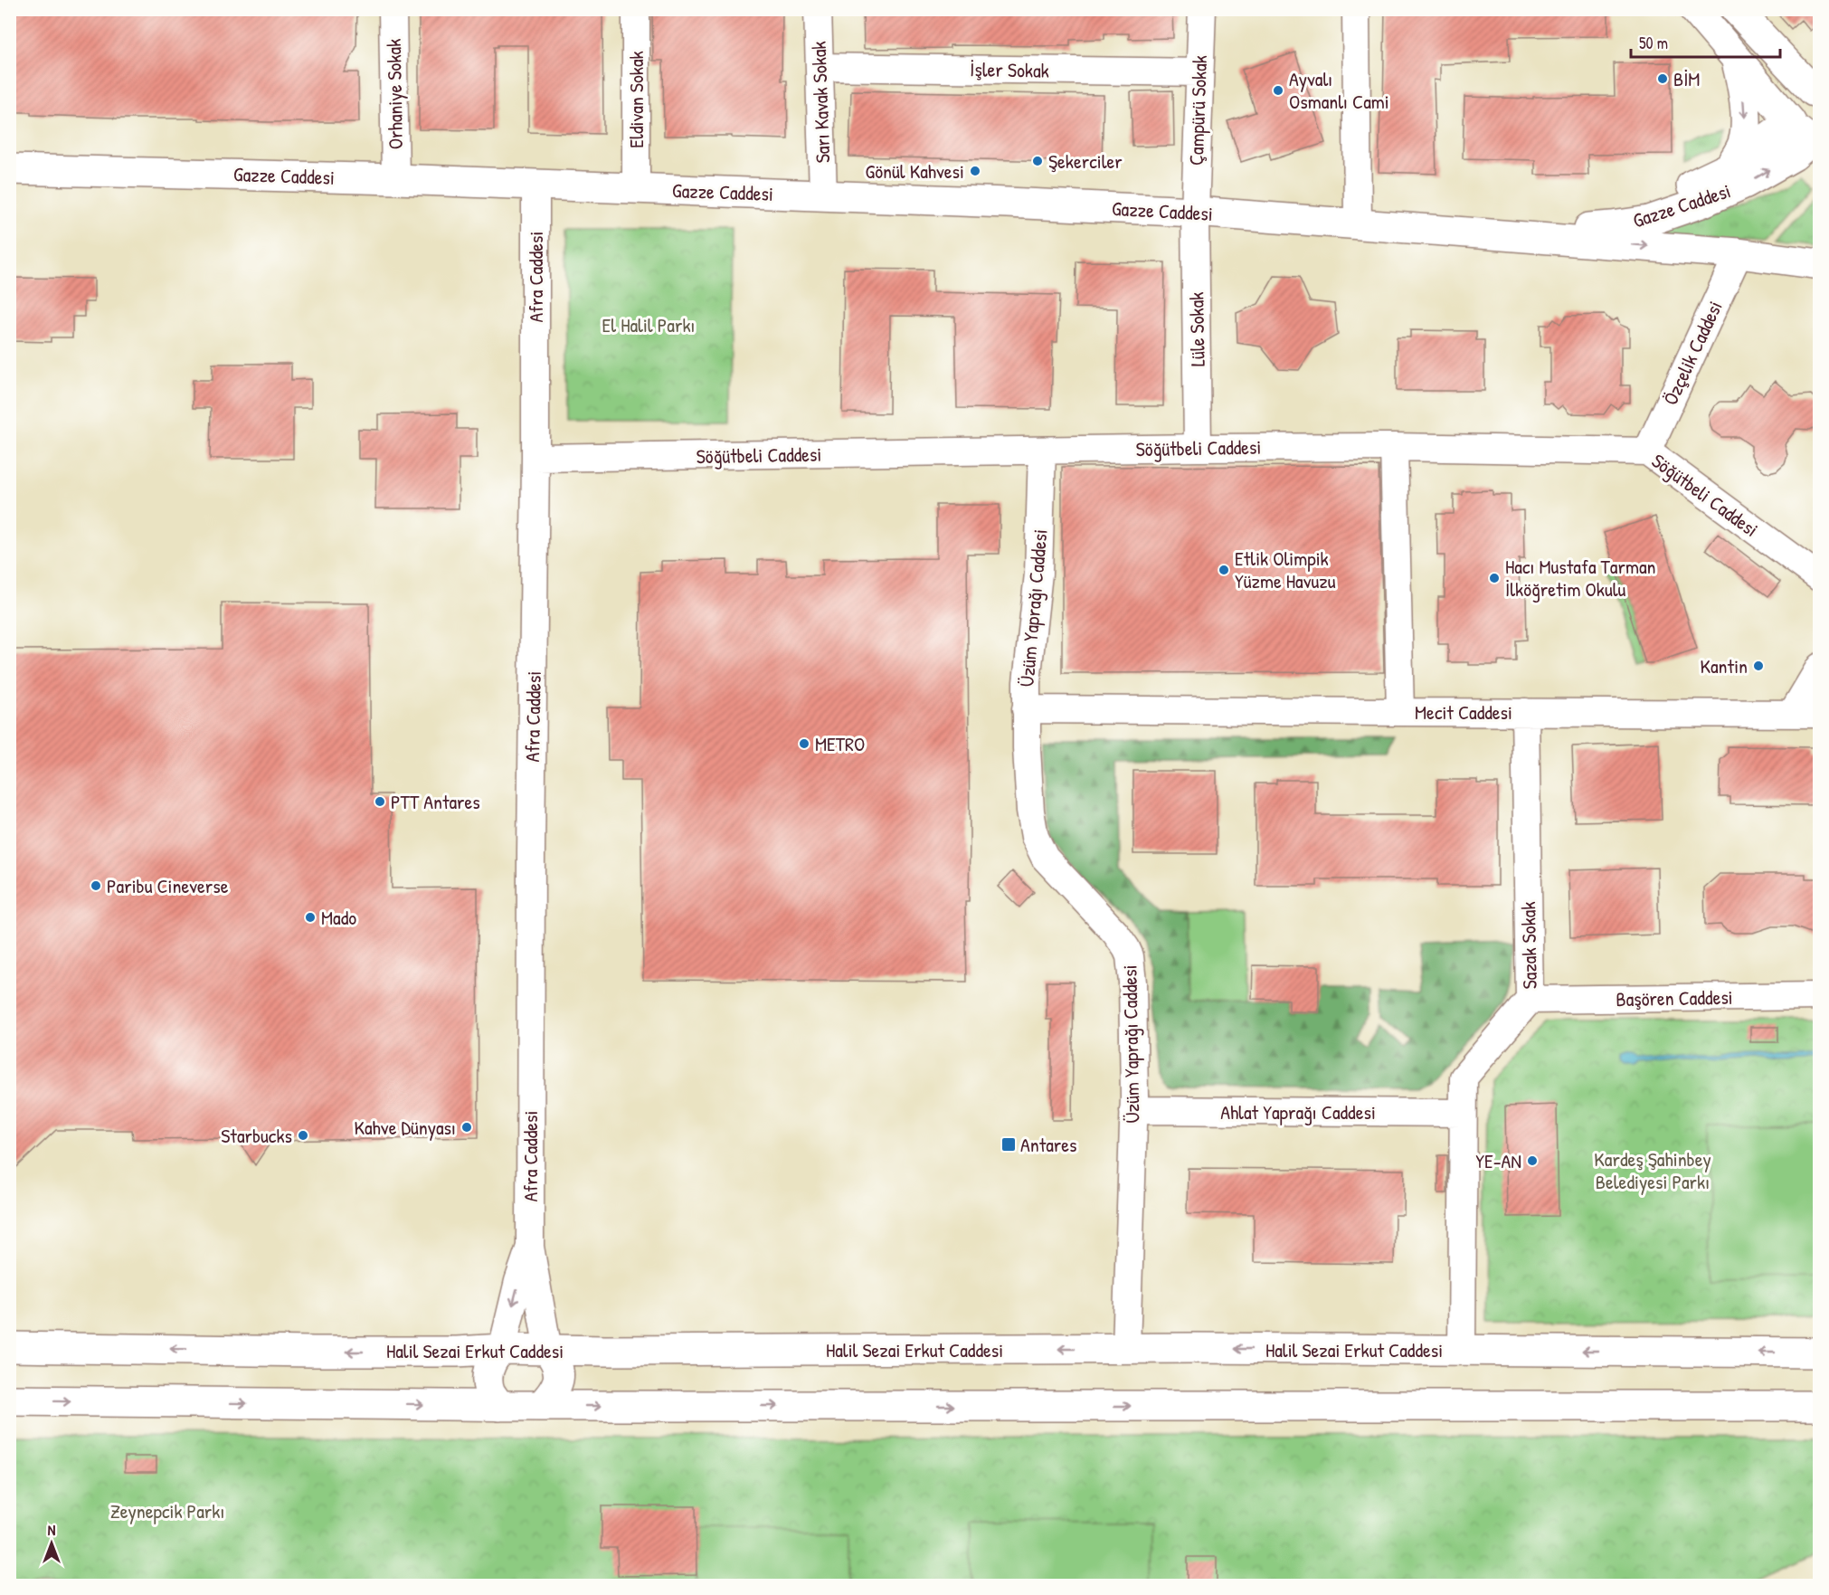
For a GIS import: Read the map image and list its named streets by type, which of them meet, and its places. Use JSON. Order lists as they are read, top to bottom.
{
  "streets": {
    "main road": ["Gazze Caddesi", "Halil Sezai Erkut Caddesi"],
    "street": [
      "İşler Sokak",
      "Orhaniye Sokak",
      "Eldivan Sokak",
      "Sarı Kavak Sokak",
      "Çampürü Sokak",
      "Afra Caddesi",
      "Lüle Sokak",
      "Özçelik Caddesi",
      "Söğütbeli Caddesi",
      "Üzüm Yaprağı Caddesi",
      "Mecit Caddesi",
      "Sazak Sokak",
      "Başören Caddesi",
      "Ahlat Yaprağı Caddesi"
    ]
  },
  "crossings": [
    ["İşler Sokak", "Sarı Kavak Sokak"],
    ["İşler Sokak", "Çampürü Sokak"],
    ["Orhaniye Sokak", "Gazze Caddesi"],
    ["Eldivan Sokak", "Gazze Caddesi"],
    ["Sarı Kavak Sokak", "Gazze Caddesi"],
    ["Çampürü Sokak", "Gazze Caddesi"],
    ["Çampürü Sokak", "Lüle Sokak"],
    ["Gazze Caddesi", "Afra Caddesi"],
    ["Gazze Caddesi", "Lüle Sokak"],
    ["Gazze Caddesi", "Özçelik Caddesi"],
    ["Afra Caddesi", "Söğütbeli Caddesi"],
    ["Afra Caddesi", "Halil Sezai Erkut Caddesi"],
    ["Lüle Sokak", "Söğütbeli Caddesi"],
    ["Özçelik Caddesi", "Söğütbeli Caddesi"],
    ["Söğütbeli Caddesi", "Üzüm Yaprağı Caddesi"],
    ["Söğütbeli Caddesi", "Mecit Caddesi"],
    ["Üzüm Yaprağı Caddesi", "Ahlat Yaprağı Caddesi"],
    ["Üzüm Yaprağı Caddesi", "Halil Sezai Erkut Caddesi"],
    ["Mecit Caddesi", "Sazak Sokak"],
    ["Sazak Sokak", "Başören Caddesi"],
    ["Sazak Sokak", "Ahlat Yaprağı Caddesi"],
    ["Sazak Sokak", "Halil Sezai Erkut Caddesi"]
  ],
  "parks": ["El Halil Parkı", "Kardeş Şahinbey Belediyesi Parkı", "Zeynepcik Parkı"],
  "places": {
    "other": [
      "BİM",
      "Ayvalı Osmanlı Cami",
      "Şekerciler",
      "Gönül Kahvesi",
      "Etlik Olimpik Yüzme Havuzu",
      "Hacı Mustafa Tarman İlköğretim Okulu",
      "Kantin",
      "METRO",
      "PTT Antares",
      "Paribu Cineverse",
      "Mado",
      "Kahve Dünyası",
      "Starbucks",
      "YE-AN"
    ],
    "transit": ["Antares"]
  },
  "scale_bar": "50 m",
  "north": "top"
}
